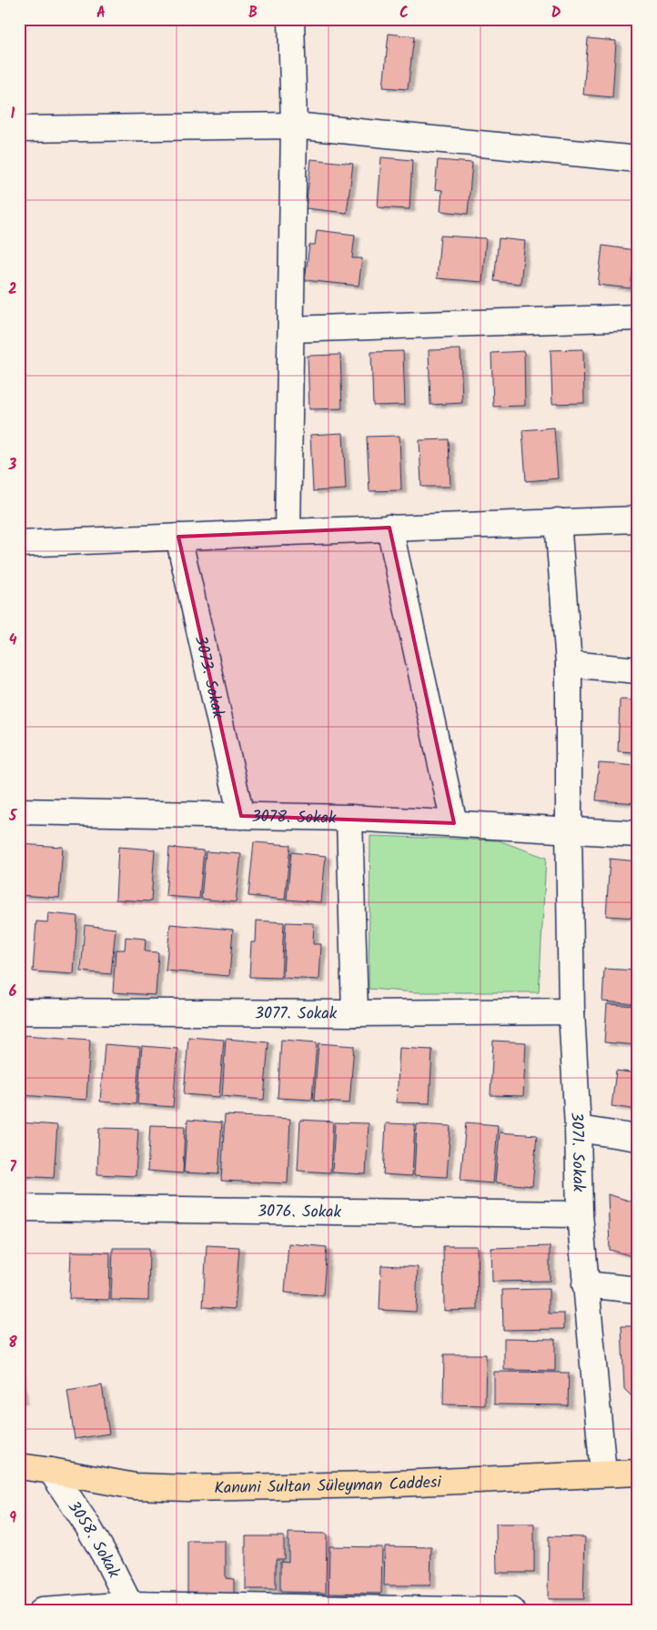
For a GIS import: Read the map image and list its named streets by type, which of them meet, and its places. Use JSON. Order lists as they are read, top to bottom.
{
  "streets": {
    "main road": ["Kanuni Sultan Süleyman Caddesi"],
    "street": [
      "3073. Sokak",
      "3078. Sokak",
      "3077. Sokak",
      "3071. Sokak",
      "3076. Sokak",
      "3058. Sokak"
    ]
  },
  "crossings": [
    ["3073. Sokak", "3078. Sokak"],
    ["3078. Sokak", "3071. Sokak"],
    ["3077. Sokak", "3071. Sokak"],
    ["3071. Sokak", "3076. Sokak"],
    ["3071. Sokak", "Kanuni Sultan Süleyman Caddesi"],
    ["Kanuni Sultan Süleyman Caddesi", "3058. Sokak"]
  ],
  "grid": {
    "columns": [
      "A",
      "B",
      "C",
      "D"
    ],
    "rows": [
      "1",
      "2",
      "3",
      "4",
      "5",
      "6",
      "7",
      "8",
      "9"
    ]
  }
}
